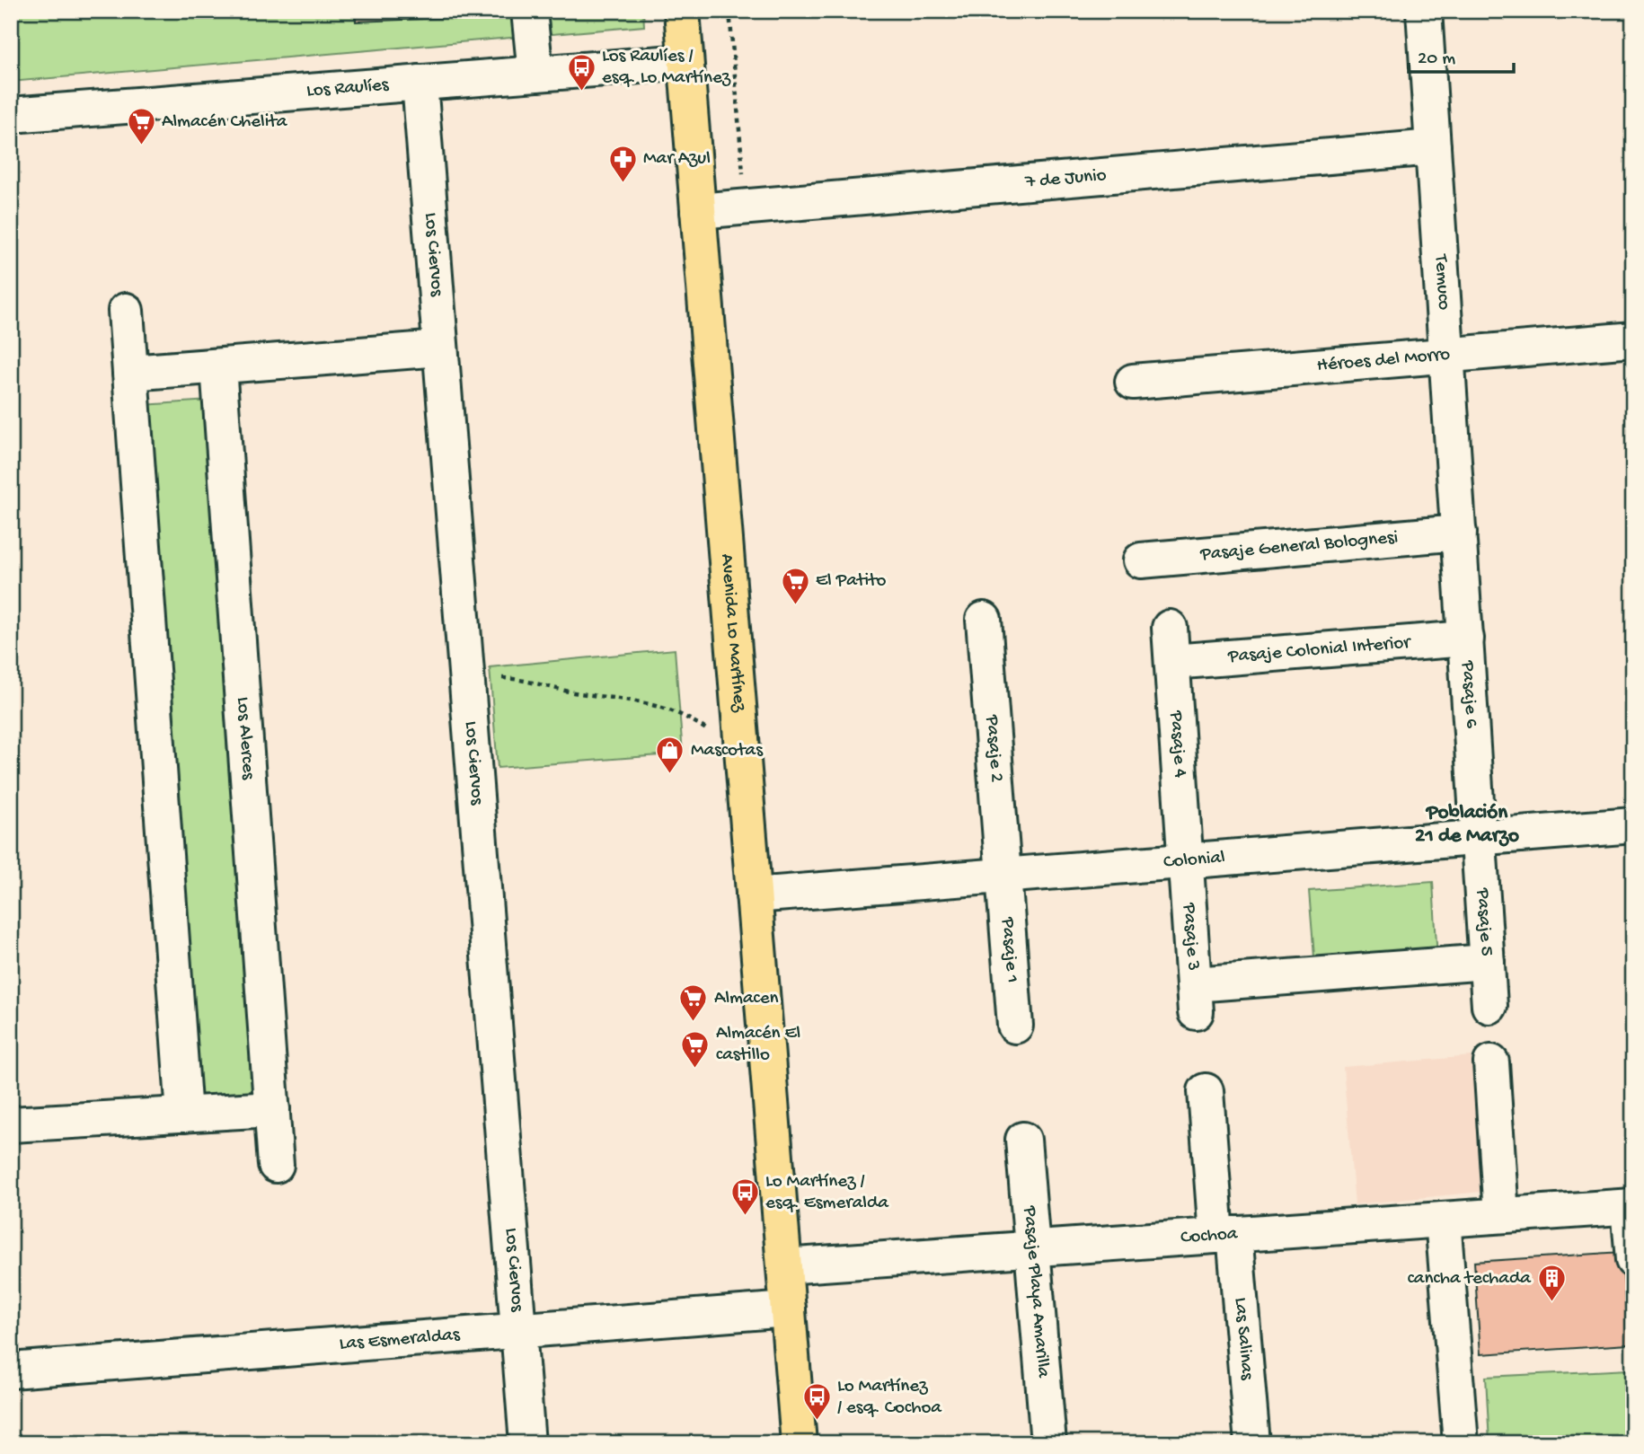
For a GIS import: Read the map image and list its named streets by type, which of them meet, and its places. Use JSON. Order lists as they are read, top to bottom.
{
  "streets": {
    "main road": ["Avenida Lo Martínez"],
    "street": [
      "Los Raulíes",
      "7 de Junio",
      "Los Ciervos",
      "Temuco",
      "Héroes del Morro",
      "Pasaje General Bolognesi",
      "Pasaje Colonial Interior",
      "Pasaje 6",
      "Los Alerces",
      "Pasaje 4",
      "Pasaje 2",
      "Colonial",
      "Pasaje 5",
      "Pasaje 3",
      "Pasaje 1",
      "Cochoa",
      "Pasaje Playa Amarilla",
      "Las Salinas",
      "Las Esmeraldas"
    ]
  },
  "crossings": [
    ["Los Raulíes", "Los Ciervos"],
    ["Los Raulíes", "Avenida Lo Martínez"],
    ["7 de Junio", "Temuco"],
    ["7 de Junio", "Avenida Lo Martínez"],
    ["Los Ciervos", "Las Esmeraldas"],
    ["Temuco", "Héroes del Morro"],
    ["Temuco", "Pasaje General Bolognesi"],
    ["Temuco", "Pasaje 6"],
    ["Pasaje General Bolognesi", "Pasaje 6"],
    ["Avenida Lo Martínez", "Colonial"],
    ["Avenida Lo Martínez", "Cochoa"],
    ["Avenida Lo Martínez", "Las Esmeraldas"],
    ["Pasaje Colonial Interior", "Pasaje 6"],
    ["Pasaje Colonial Interior", "Pasaje 4"],
    ["Pasaje 6", "Colonial"],
    ["Pasaje 6", "Pasaje 5"],
    ["Pasaje 4", "Colonial"],
    ["Pasaje 4", "Pasaje 3"],
    ["Pasaje 2", "Colonial"],
    ["Pasaje 2", "Pasaje 1"],
    ["Colonial", "Pasaje 5"],
    ["Colonial", "Pasaje 3"],
    ["Colonial", "Pasaje 1"],
    ["Pasaje 5", "Pasaje 3"],
    ["Cochoa", "Pasaje Playa Amarilla"],
    ["Cochoa", "Las Salinas"]
  ],
  "districts": ["Población 21 de Marzo"],
  "places": {
    "bus stop": ["Los Raulíes / esq. Lo Martínez", "Lo Martínez / esq. Esmeralda", "Lo Martínez / esq. Cochoa"],
    "supermarket": [
      "Almacén Chelita",
      "El Patito",
      "Almacen",
      "Almacén El castillo"
    ],
    "pharmacy": ["Mar Azul"],
    "shop": ["Mascotas"],
    "building": ["cancha techada"]
  },
  "scale_bar": "20 m"
}
